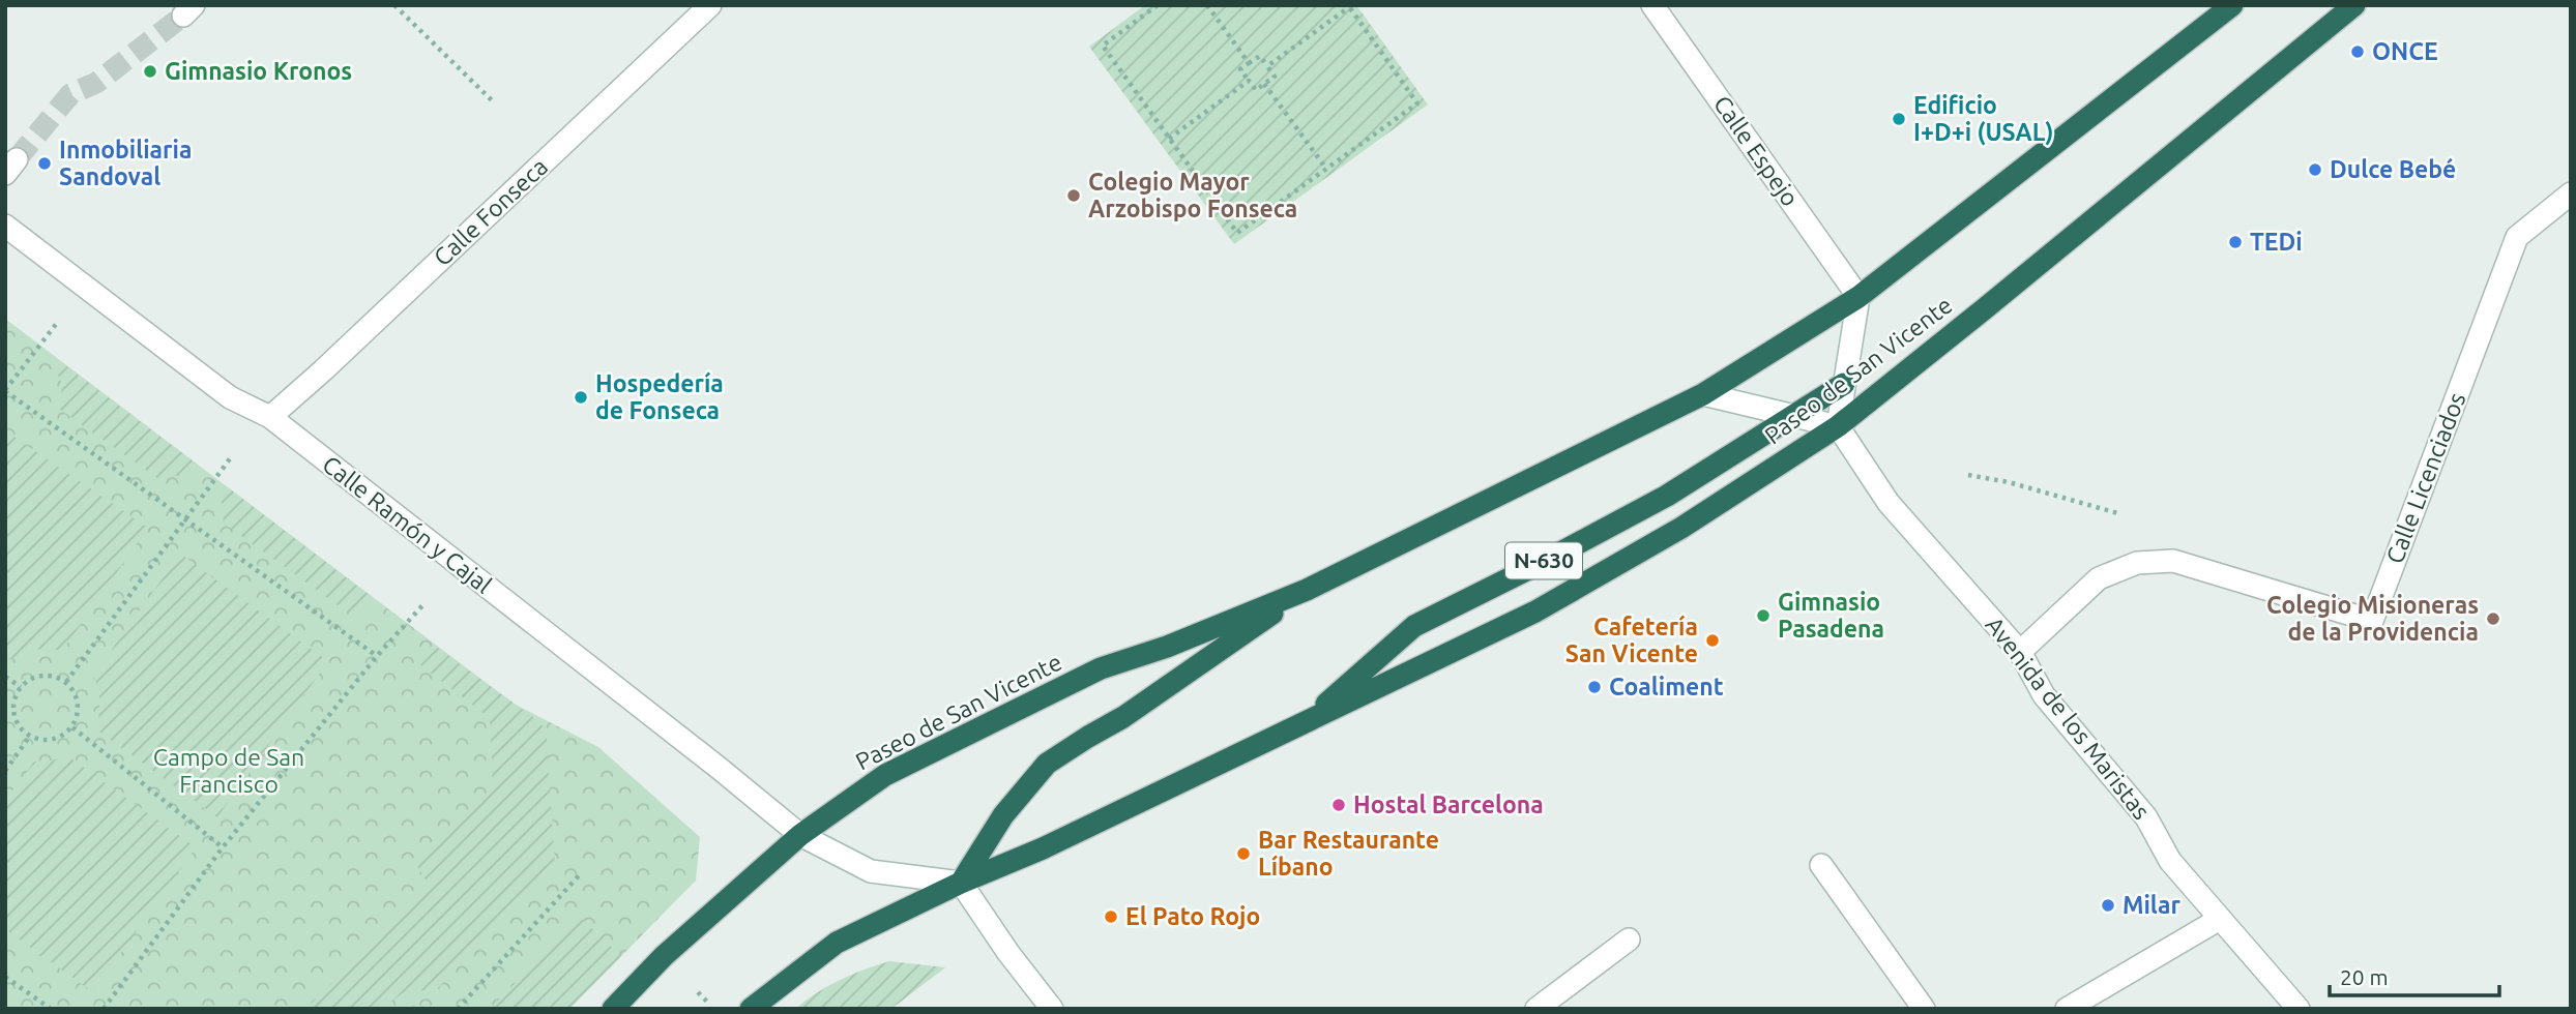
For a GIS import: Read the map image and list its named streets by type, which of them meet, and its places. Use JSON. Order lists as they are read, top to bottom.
{
  "streets": {
    "highway": ["Paseo de San Vicente", "N-630"],
    "street": [
      "Calle Espejo",
      "Calle Fonseca",
      "Calle Licenciados",
      "Calle Ramón y Cajal",
      "Avenida de los Maristas"
    ]
  },
  "crossings": [
    ["Calle Espejo", "Paseo de San Vicente"],
    ["Calle Fonseca", "Calle Ramón y Cajal"],
    ["Paseo de San Vicente", "Calle Ramón y Cajal"],
    ["Paseo de San Vicente", "Avenida de los Maristas"],
    ["Calle Licenciados", "Avenida de los Maristas"]
  ],
  "parks": ["Campo de San Francisco"],
  "places": [
    "ONCE",
    "Gimnasio Kronos",
    "Edificio I+D+i (USAL)",
    "Inmobiliaria Sandoval",
    "Dulce Bebé",
    "Colegio Mayor Arzobispo Fonseca",
    "TEDi",
    "Hospedería de Fonseca",
    "Gimnasio Pasadena",
    "Colegio Misioneras de la Providencia",
    "Cafetería San Vicente",
    "Coaliment",
    "Hostal Barcelona",
    "Bar Restaurante Líbano",
    "Milar",
    "El Pato Rojo"
  ],
  "scale_bar": "20 m"
}
